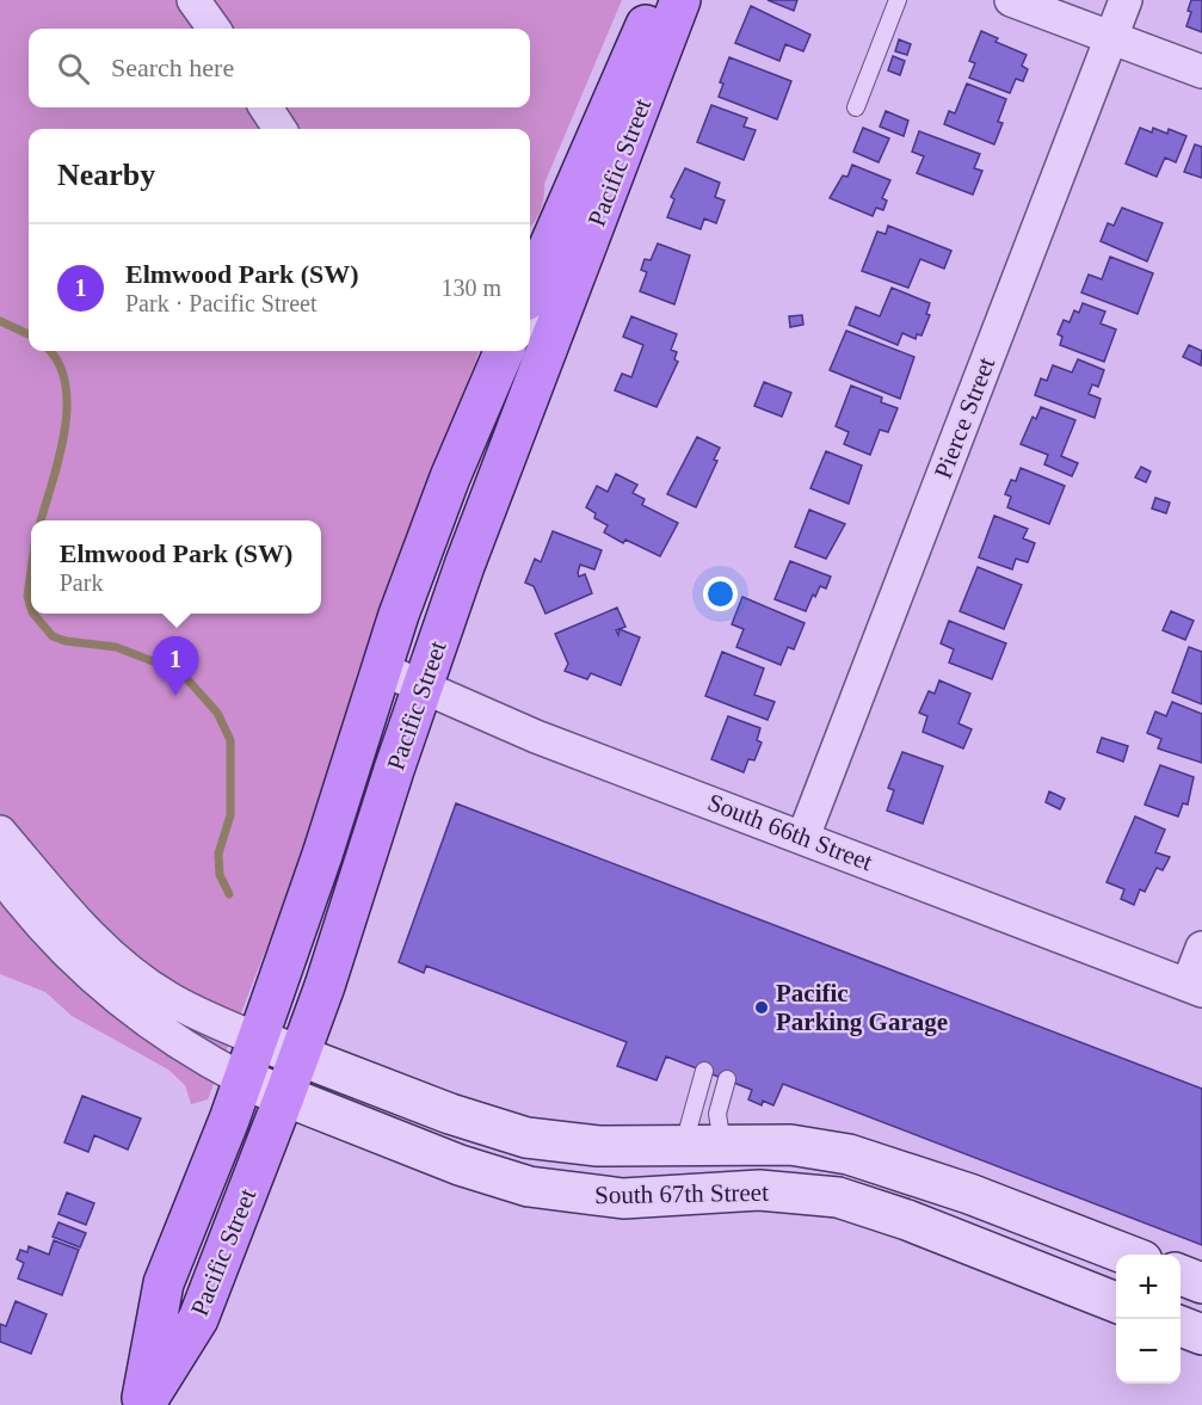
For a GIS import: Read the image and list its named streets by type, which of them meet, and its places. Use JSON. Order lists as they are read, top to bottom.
{
  "streets": {
    "main road": ["Pacific Street", "South 67th Street"],
    "street": ["Pierce Street", "South 66th Street"]
  },
  "crossings": [
    ["Pacific Street", "South 66th Street"],
    ["Pacific Street", "South 67th Street"],
    ["Pierce Street", "South 66th Street"]
  ],
  "places": ["Pacific Parking Garage"],
  "page": {
    "search": "Search here",
    "heading": "Nearby",
    "list": [
      {
        "mark": "1",
        "name": "Elmwood Park (SW)",
        "note": "Park · Pacific Street",
        "value": "130 m"
      }
    ],
    "popup": ["Elmwood Park (SW)", "Park"],
    "pins": "1",
    "map_buttons": ["+", "−"]
  }
}
